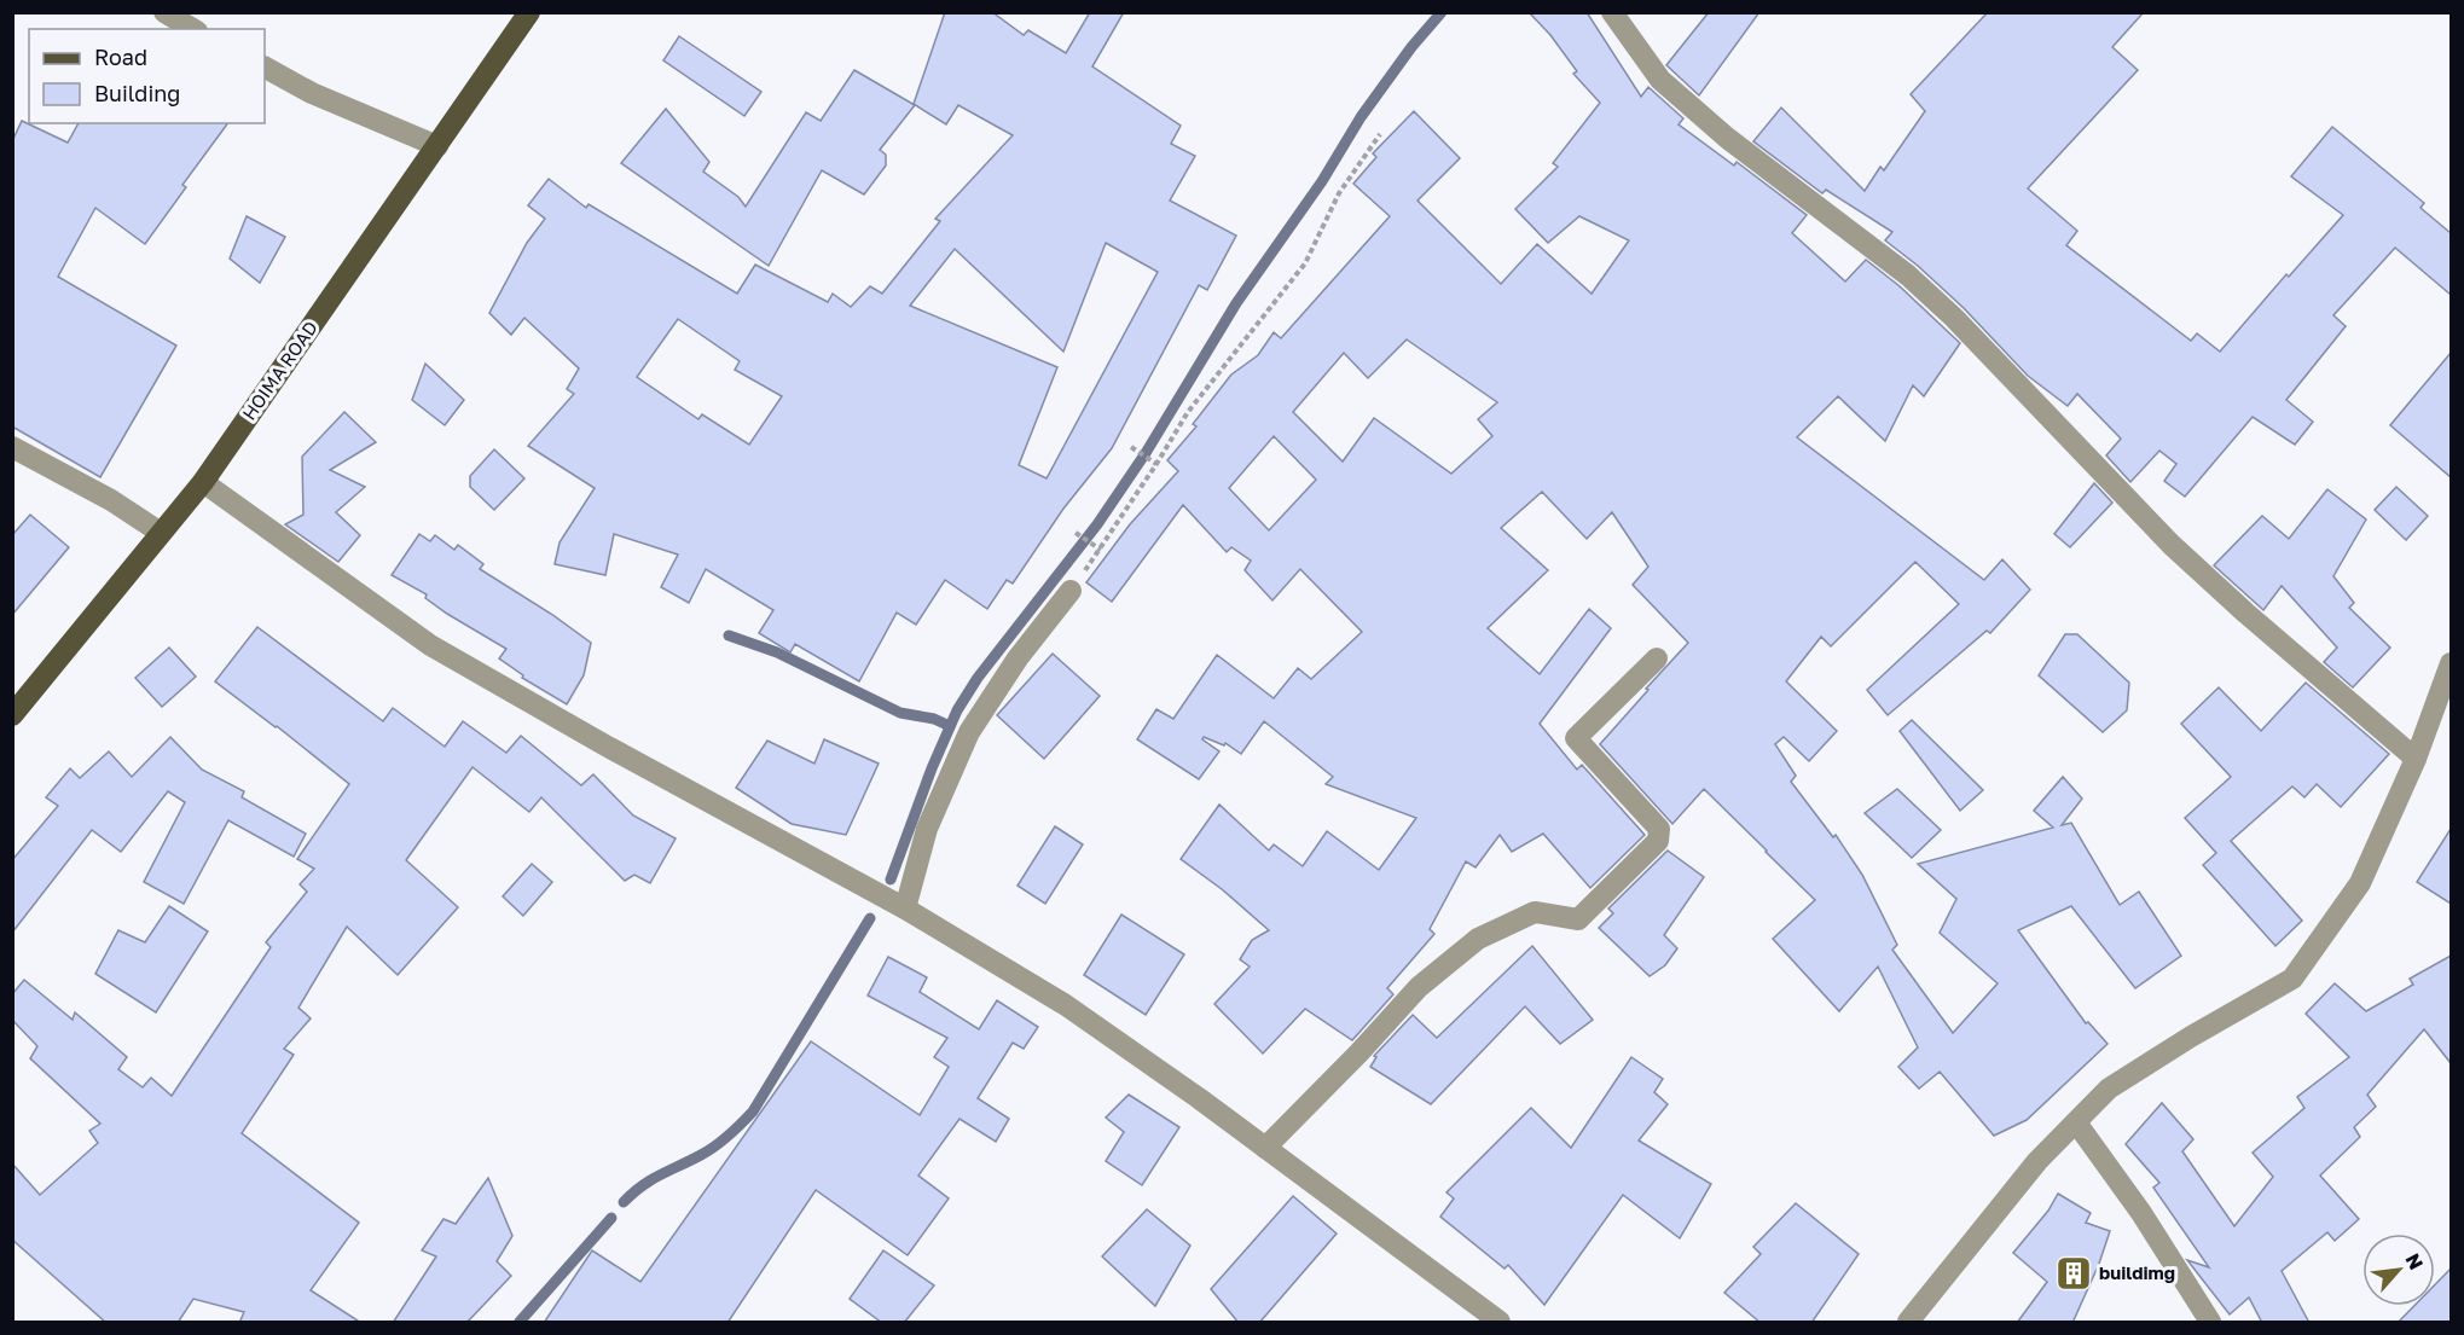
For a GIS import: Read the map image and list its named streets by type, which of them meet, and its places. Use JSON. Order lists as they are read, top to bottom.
{
  "streets": {
    "main road": ["HOIMA ROAD"]
  },
  "places": {
    "building": ["buildimg"]
  },
  "legend": ["Road", "Building"],
  "north": "top right"
}
